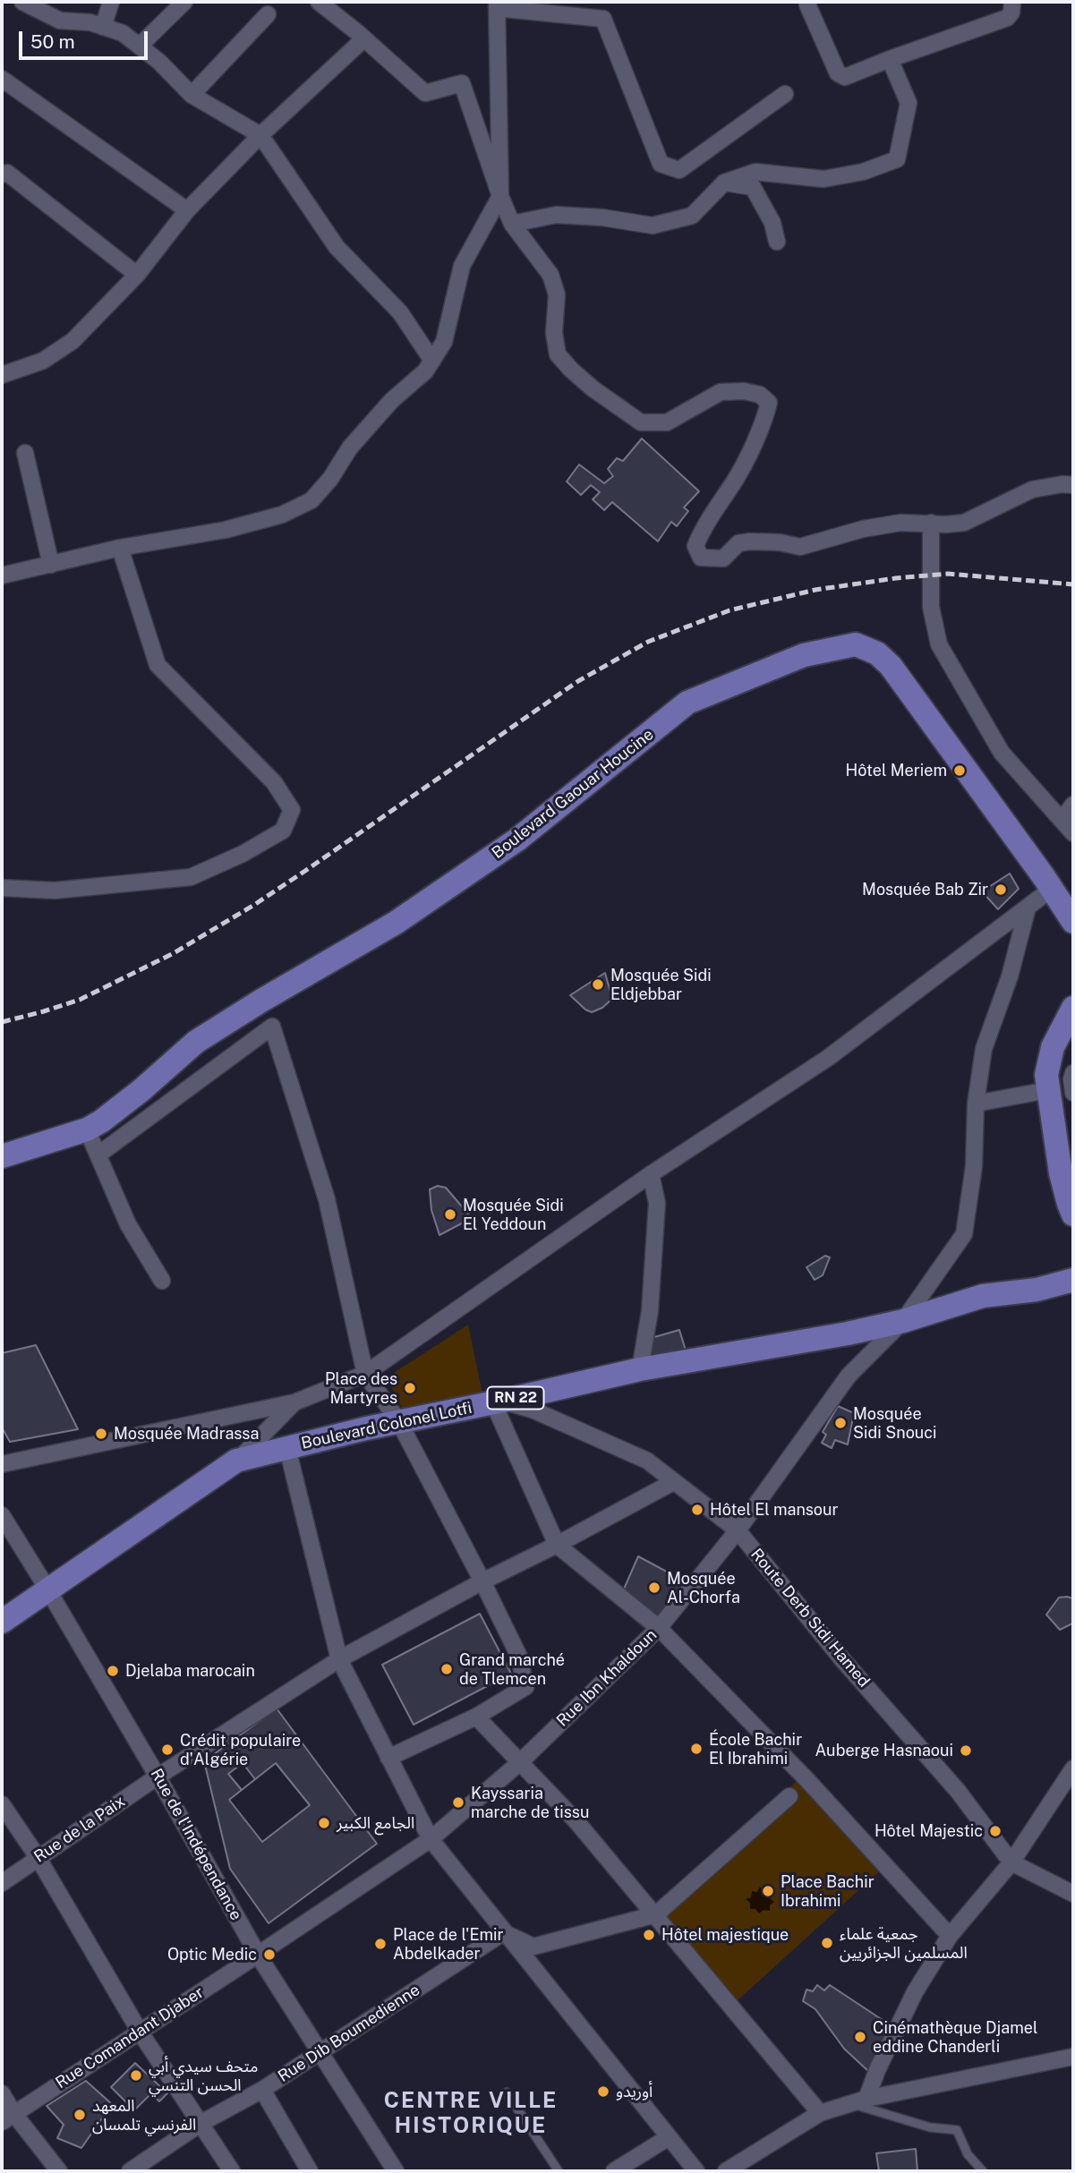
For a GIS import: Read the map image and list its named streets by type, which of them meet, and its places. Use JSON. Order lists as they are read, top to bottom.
{
  "streets": {
    "main road": ["Boulevard Gaouar Houcine", "RN 22", "Boulevard Colonel Lotfi"],
    "street": [
      "Route Derb Sidi Hamed",
      "Rue Ibn Khaldoun",
      "Rue de la Paix",
      "Rue de l'Indépendance",
      "Rue Dib Boumedienne",
      "Rue Comandant Djaber"
    ]
  },
  "crossings": [
    ["Boulevard Colonel Lotfi", "Route Derb Sidi Hamed"],
    ["Boulevard Colonel Lotfi", "Rue Ibn Khaldoun"],
    ["Boulevard Colonel Lotfi", "Rue de l'Indépendance"],
    ["Route Derb Sidi Hamed", "Rue Ibn Khaldoun"],
    ["Route Derb Sidi Hamed", "Rue de la Paix"],
    ["Rue Ibn Khaldoun", "Rue Comandant Djaber"],
    ["Rue de la Paix", "Rue de l'Indépendance"],
    ["Rue de l'Indépendance", "Rue Dib Boumedienne"],
    ["Rue de l'Indépendance", "Rue Comandant Djaber"]
  ],
  "districts": ["CENTRE VILLE HISTORIQUE"],
  "places": [
    "Hôtel Meriem",
    "Mosquée Bab Zir",
    "Mosquée Sidi Eldjebbar",
    "Mosquée Sidi El Yeddoun",
    "Place des Martyres",
    "Mosquée Sidi Snouci",
    "Mosquée Madrassa",
    "Hôtel El mansour",
    "Mosquée Al-Chorfa",
    "Grand marché de Tlemcen",
    "Djelaba marocain",
    "École Bachir El Ibrahimi",
    "Crédit populaire d'Algérie",
    "Auberge Hasnaoui",
    "Kayssaria marche de tissu",
    "الجامع الكبير",
    "Hôtel Majestic",
    "Place Bachir Ibrahimi",
    "Hôtel majestique",
    "جمعية علماء المسلمين الجزائريين",
    "Place de l'Emir Abdelkader",
    "Optic Medic",
    "Cinémathèque Djamel eddine Chanderli",
    "متحف سيدي أبي الحسن التنسي",
    "أوريدو",
    "المعهد الفرنسي تلمسان"
  ],
  "scale_bar": "50 m"
}
